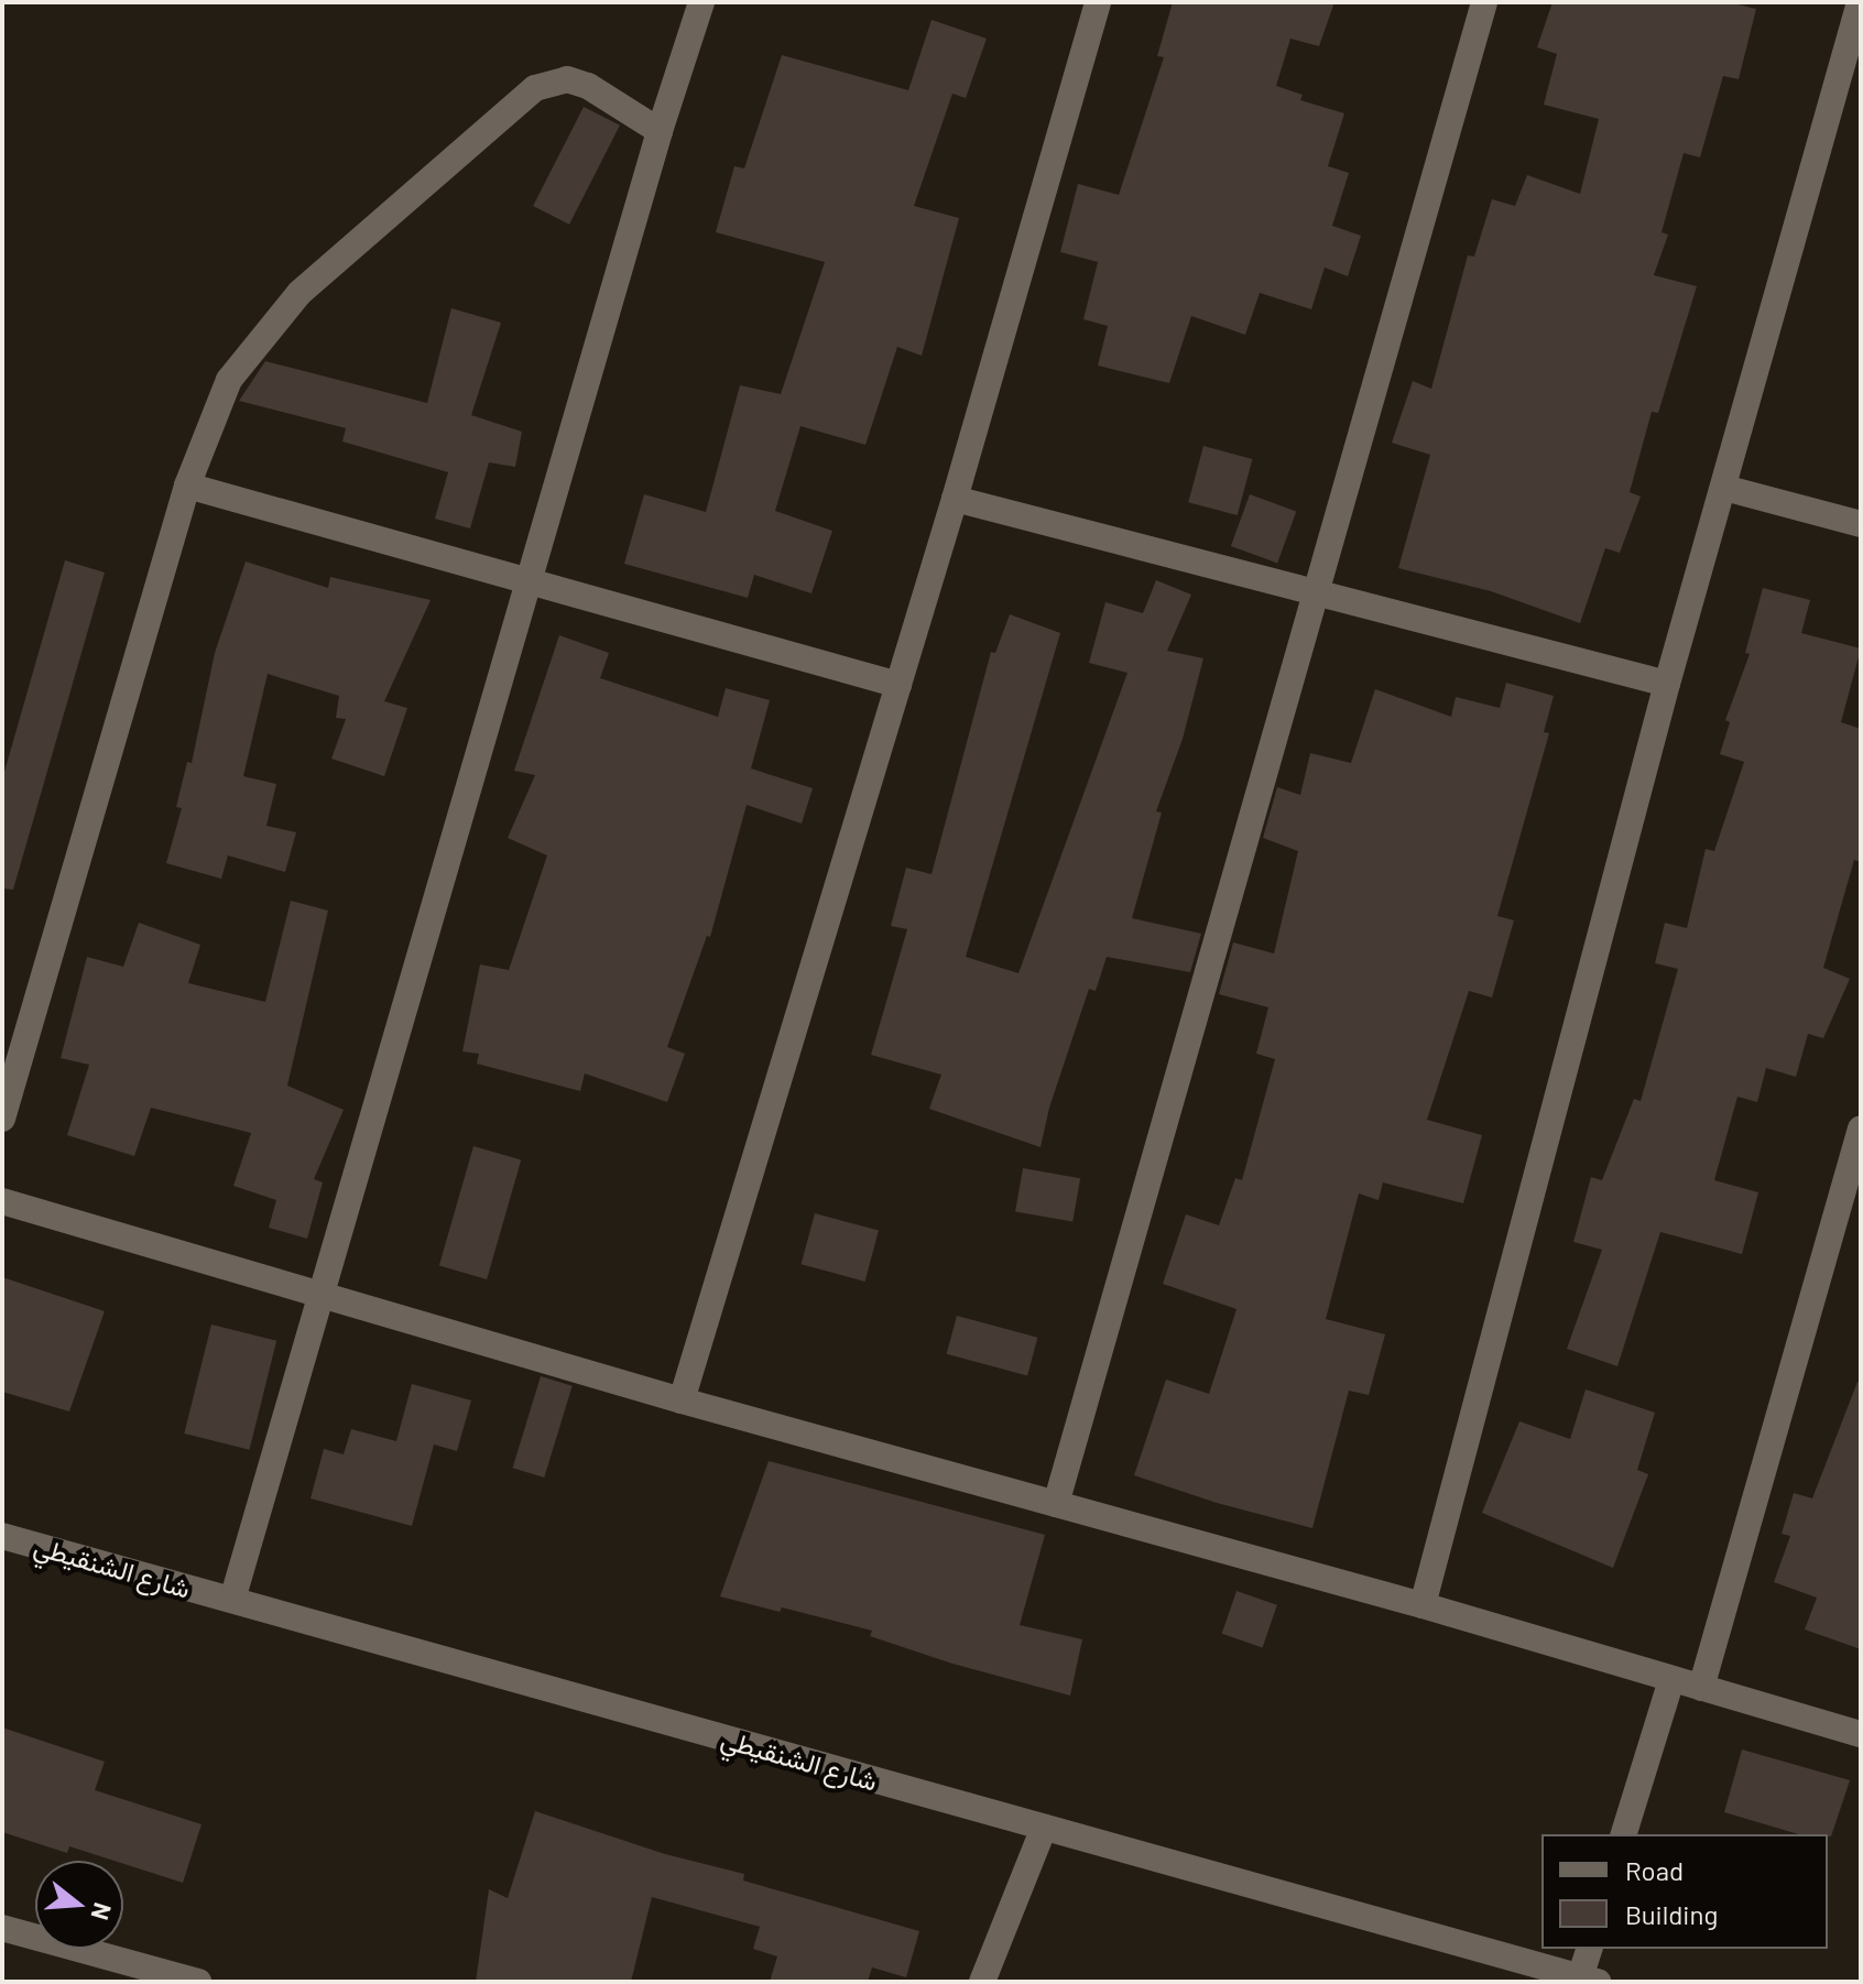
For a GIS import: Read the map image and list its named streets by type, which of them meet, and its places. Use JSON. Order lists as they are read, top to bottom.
{
  "streets": {
    "street": ["شارع الشنقيطي"]
  },
  "legend": ["Road", "Building"],
  "north": "right"
}
